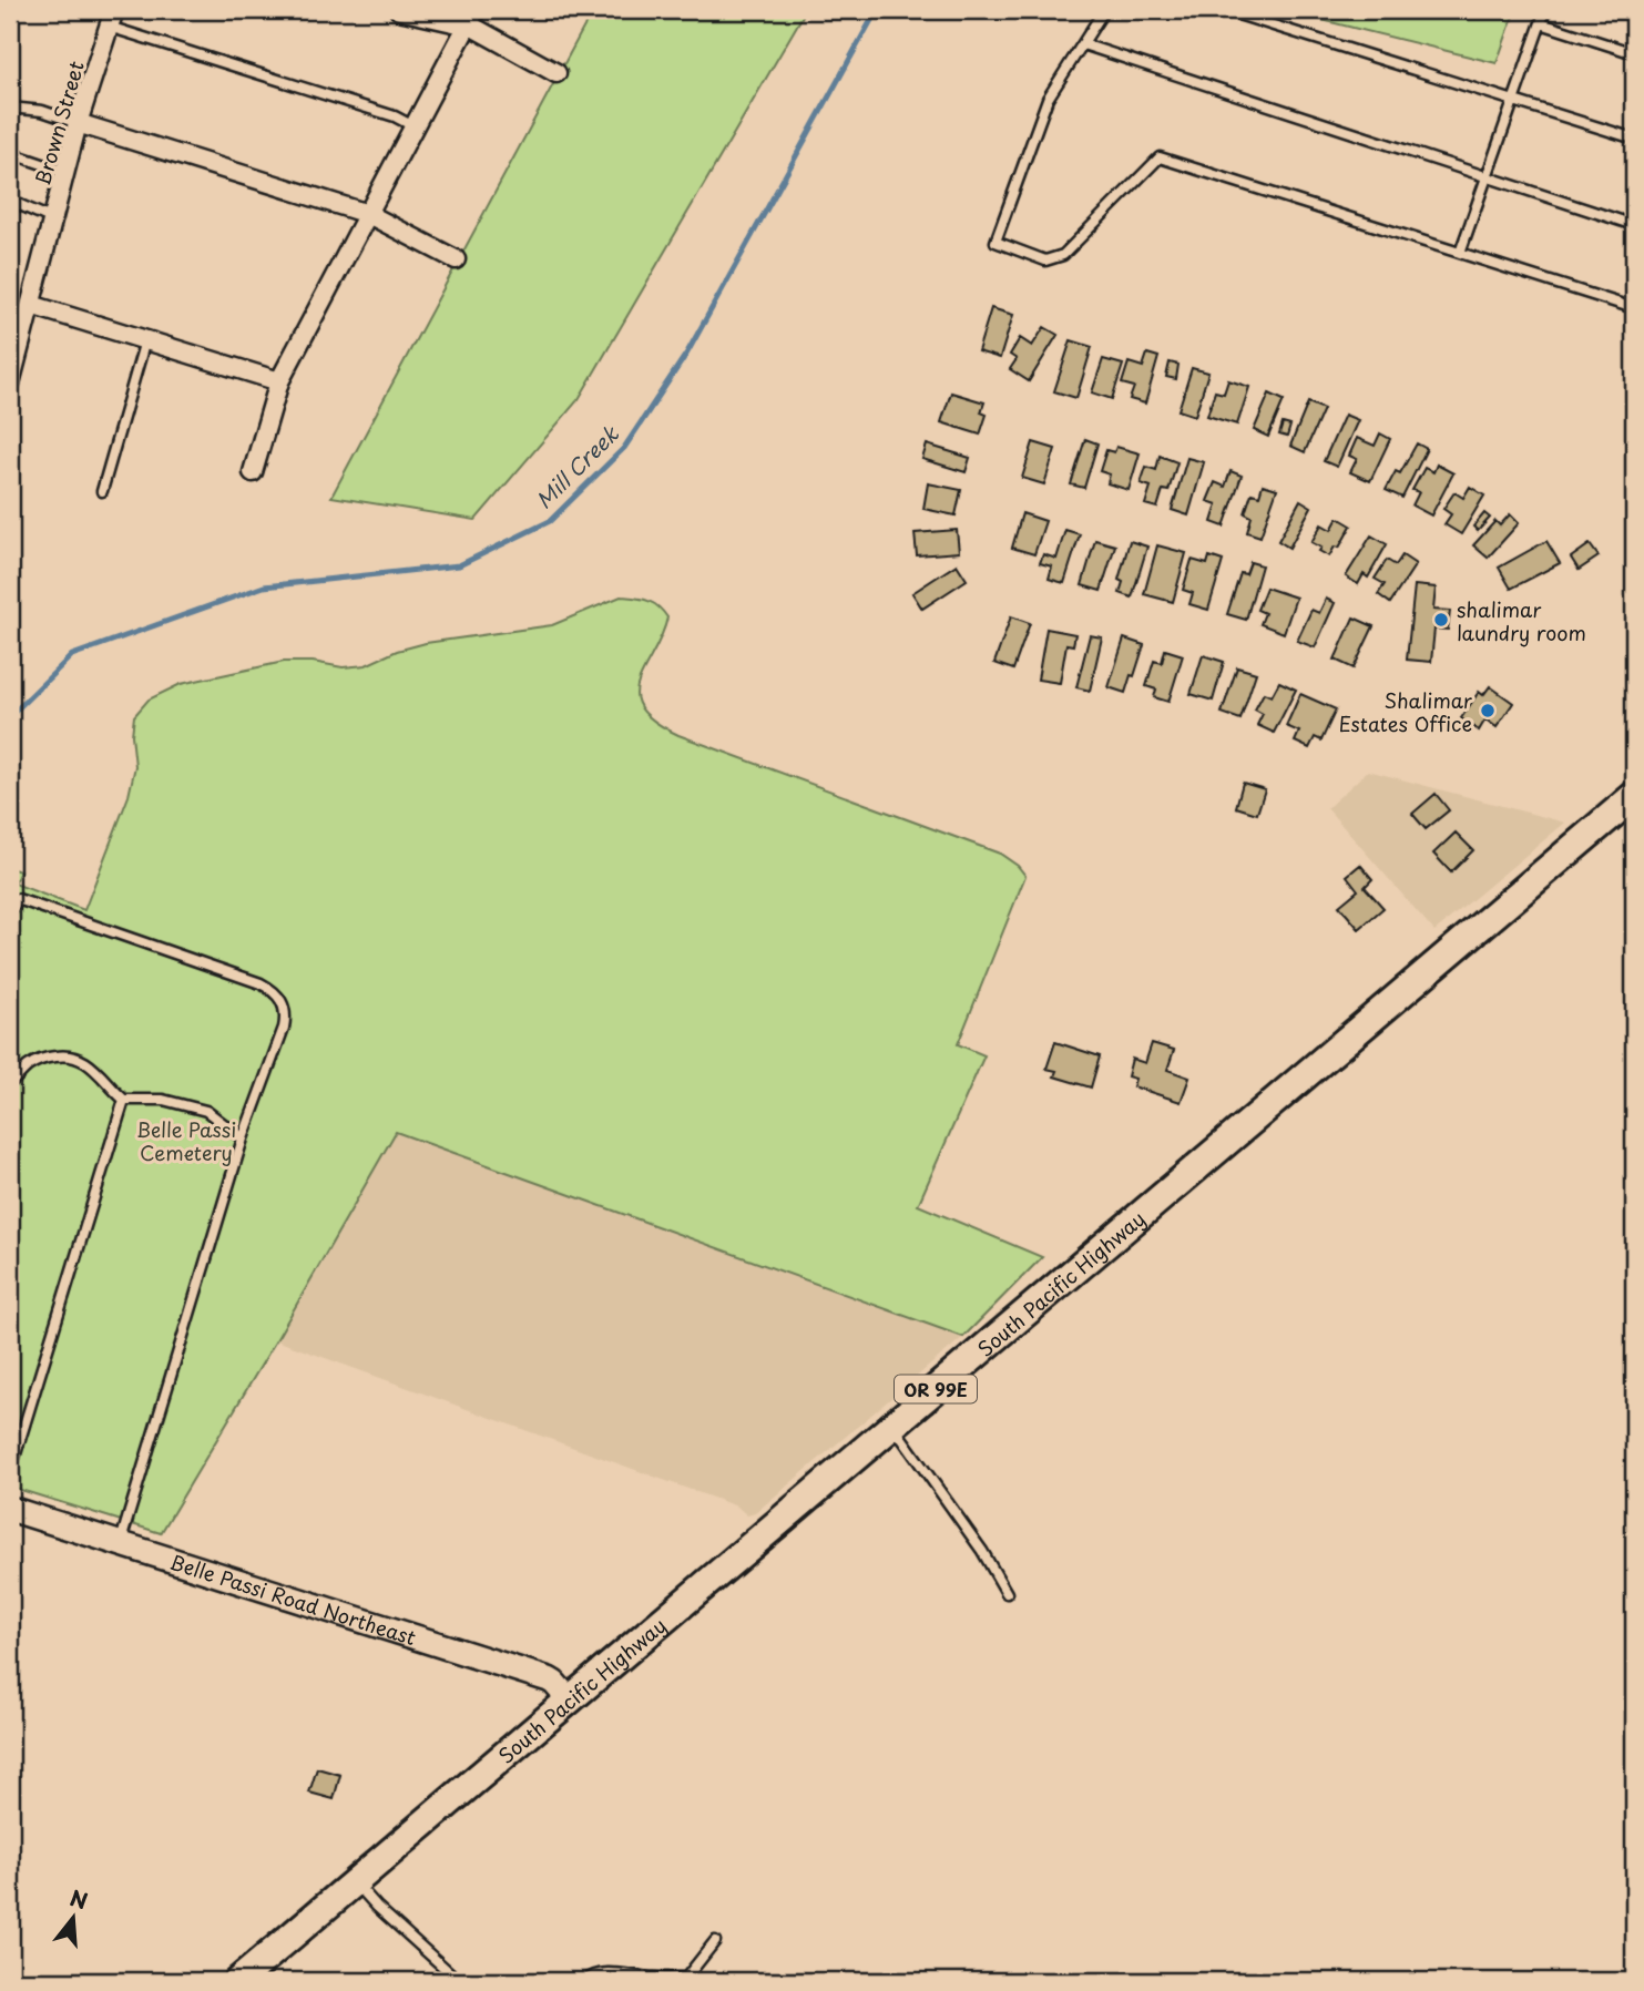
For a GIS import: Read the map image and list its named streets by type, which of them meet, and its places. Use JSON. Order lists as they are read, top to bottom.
{
  "streets": {
    "main road": ["South Pacific Highway", "OR 99E"],
    "street": ["Brown Street", "Belle Passi Road Northeast"]
  },
  "crossings": [
    ["South Pacific Highway", "Belle Passi Road Northeast"]
  ],
  "water": ["Mill Creek"],
  "parks": ["Belle Passi Cemetery"],
  "places": ["shalimar laundry room", "Shalimar Estates Office"],
  "north": "top"
}
